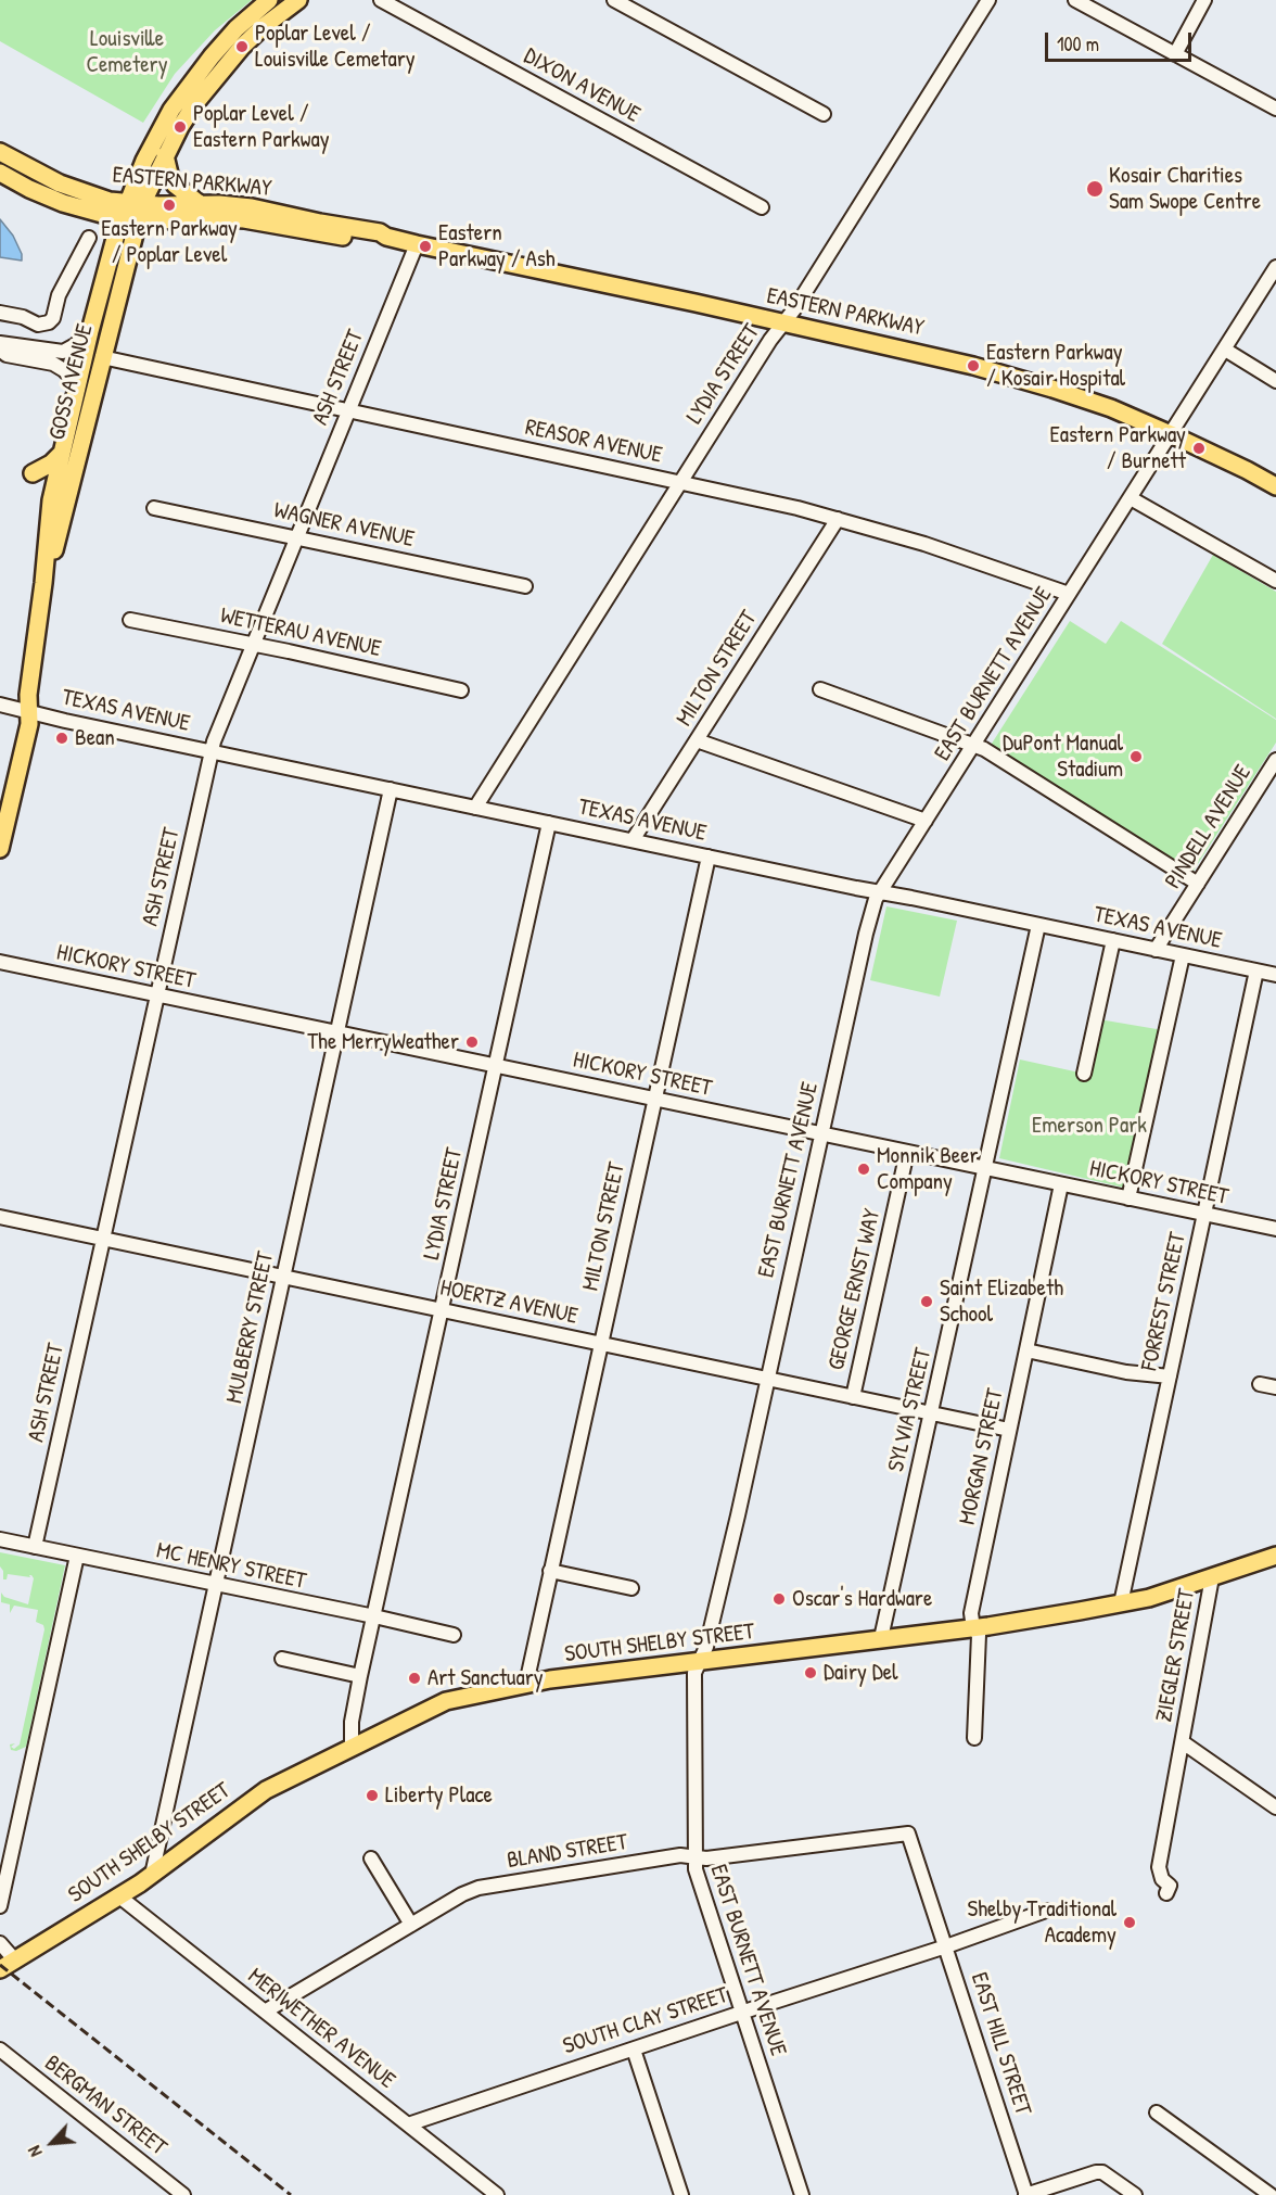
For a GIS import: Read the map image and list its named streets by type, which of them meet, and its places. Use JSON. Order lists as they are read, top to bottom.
{
  "streets": {
    "main road": ["EASTERN PARKWAY", "GOSS AVENUE", "SOUTH SHELBY STREET"],
    "street": [
      "DIXON AVENUE",
      "LYDIA STREET",
      "ASH STREET",
      "REASOR AVENUE",
      "WAGNER AVENUE",
      "WETTERAU AVENUE",
      "MILTON STREET",
      "EAST BURNETT AVENUE",
      "TEXAS AVENUE",
      "PINDELL AVENUE",
      "HICKORY STREET",
      "GEORGE ERNST WAY",
      "FORREST STREET",
      "HOERTZ AVENUE",
      "MULBERRY STREET",
      "SYLVIA STREET",
      "MORGAN STREET",
      "MC HENRY STREET",
      "ZIEGLER STREET",
      "BLAND STREET",
      "SOUTH CLAY STREET",
      "MERIWETHER AVENUE",
      "EAST HILL STREET",
      "BERGMAN STREET"
    ]
  },
  "crossings": [
    ["EASTERN PARKWAY", "LYDIA STREET"],
    ["EASTERN PARKWAY", "ASH STREET"],
    ["EASTERN PARKWAY", "GOSS AVENUE"],
    ["EASTERN PARKWAY", "EAST BURNETT AVENUE"],
    ["LYDIA STREET", "REASOR AVENUE"],
    ["LYDIA STREET", "TEXAS AVENUE"],
    ["LYDIA STREET", "HICKORY STREET"],
    ["LYDIA STREET", "HOERTZ AVENUE"],
    ["LYDIA STREET", "MC HENRY STREET"],
    ["LYDIA STREET", "SOUTH SHELBY STREET"],
    ["ASH STREET", "REASOR AVENUE"],
    ["ASH STREET", "WAGNER AVENUE"],
    ["ASH STREET", "WETTERAU AVENUE"],
    ["ASH STREET", "TEXAS AVENUE"],
    ["ASH STREET", "HICKORY STREET"],
    ["ASH STREET", "HOERTZ AVENUE"],
    ["ASH STREET", "MC HENRY STREET"],
    ["GOSS AVENUE", "REASOR AVENUE"],
    ["GOSS AVENUE", "TEXAS AVENUE"],
    ["REASOR AVENUE", "MILTON STREET"],
    ["REASOR AVENUE", "EAST BURNETT AVENUE"],
    ["MILTON STREET", "TEXAS AVENUE"],
    ["MILTON STREET", "HICKORY STREET"],
    ["MILTON STREET", "HOERTZ AVENUE"],
    ["MILTON STREET", "SOUTH SHELBY STREET"],
    ["EAST BURNETT AVENUE", "TEXAS AVENUE"],
    ["EAST BURNETT AVENUE", "HICKORY STREET"],
    ["EAST BURNETT AVENUE", "HOERTZ AVENUE"],
    ["EAST BURNETT AVENUE", "SOUTH SHELBY STREET"],
    ["EAST BURNETT AVENUE", "BLAND STREET"],
    ["EAST BURNETT AVENUE", "SOUTH CLAY STREET"],
    ["TEXAS AVENUE", "PINDELL AVENUE"],
    ["TEXAS AVENUE", "FORREST STREET"],
    ["TEXAS AVENUE", "MULBERRY STREET"],
    ["TEXAS AVENUE", "SYLVIA STREET"],
    ["HICKORY STREET", "GEORGE ERNST WAY"],
    ["HICKORY STREET", "FORREST STREET"],
    ["HICKORY STREET", "MULBERRY STREET"],
    ["HICKORY STREET", "SYLVIA STREET"],
    ["HICKORY STREET", "MORGAN STREET"],
    ["GEORGE ERNST WAY", "HOERTZ AVENUE"],
    ["FORREST STREET", "SOUTH SHELBY STREET"],
    ["HOERTZ AVENUE", "MULBERRY STREET"],
    ["HOERTZ AVENUE", "SYLVIA STREET"],
    ["HOERTZ AVENUE", "MORGAN STREET"],
    ["MULBERRY STREET", "MC HENRY STREET"],
    ["MULBERRY STREET", "SOUTH SHELBY STREET"],
    ["SYLVIA STREET", "SOUTH SHELBY STREET"],
    ["MORGAN STREET", "SOUTH SHELBY STREET"],
    ["SOUTH SHELBY STREET", "ZIEGLER STREET"],
    ["SOUTH SHELBY STREET", "MERIWETHER AVENUE"],
    ["BLAND STREET", "MERIWETHER AVENUE"],
    ["BLAND STREET", "EAST HILL STREET"],
    ["SOUTH CLAY STREET", "MERIWETHER AVENUE"],
    ["SOUTH CLAY STREET", "EAST HILL STREET"]
  ],
  "parks": ["Louisville Cemetery", "Emerson Park"],
  "places": [
    "Poplar Level / Louisville Cemetary",
    "Poplar Level / Eastern Parkway",
    "Kosair Charities Sam Swope Centre",
    "Eastern Parkway / Poplar Level",
    "Eastern Parkway / Ash",
    "Eastern Parkway / Kosair Hospital",
    "Eastern Parkway / Burnett",
    "Bean",
    "DuPont Manual Stadium",
    "The MerryWeather",
    "Monnik Beer Company",
    "Saint Elizabeth School",
    "Oscar's Hardware",
    "Dairy Del",
    "Art Sanctuary",
    "Liberty Place",
    "Shelby Traditional Academy"
  ],
  "scale_bar": "100 m",
  "north": "bottom left"
}
